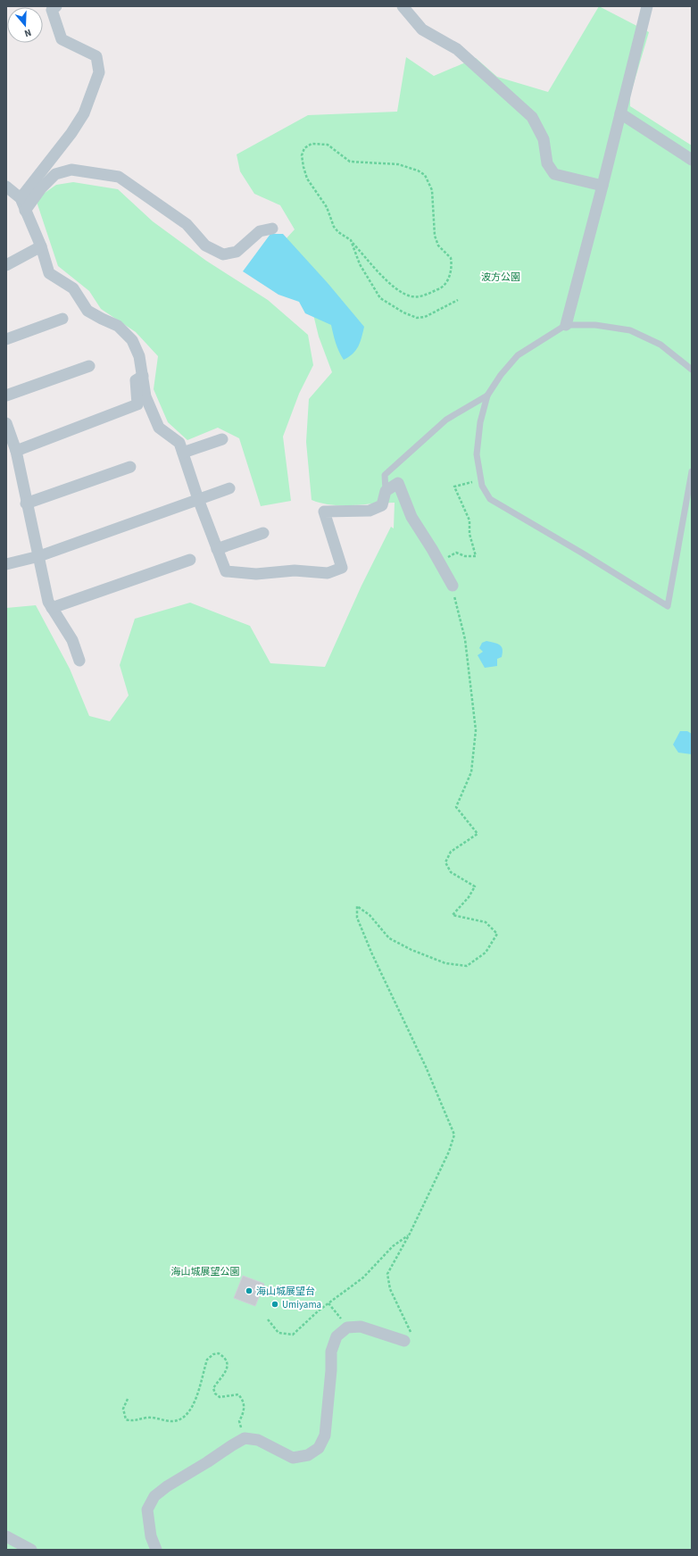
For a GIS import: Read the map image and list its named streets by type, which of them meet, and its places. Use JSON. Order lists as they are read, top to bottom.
{
  "parks": ["波方公園", "海山城展望公園"],
  "places": ["海山城展望台", "Umiyama"],
  "north": "bottom"
}
